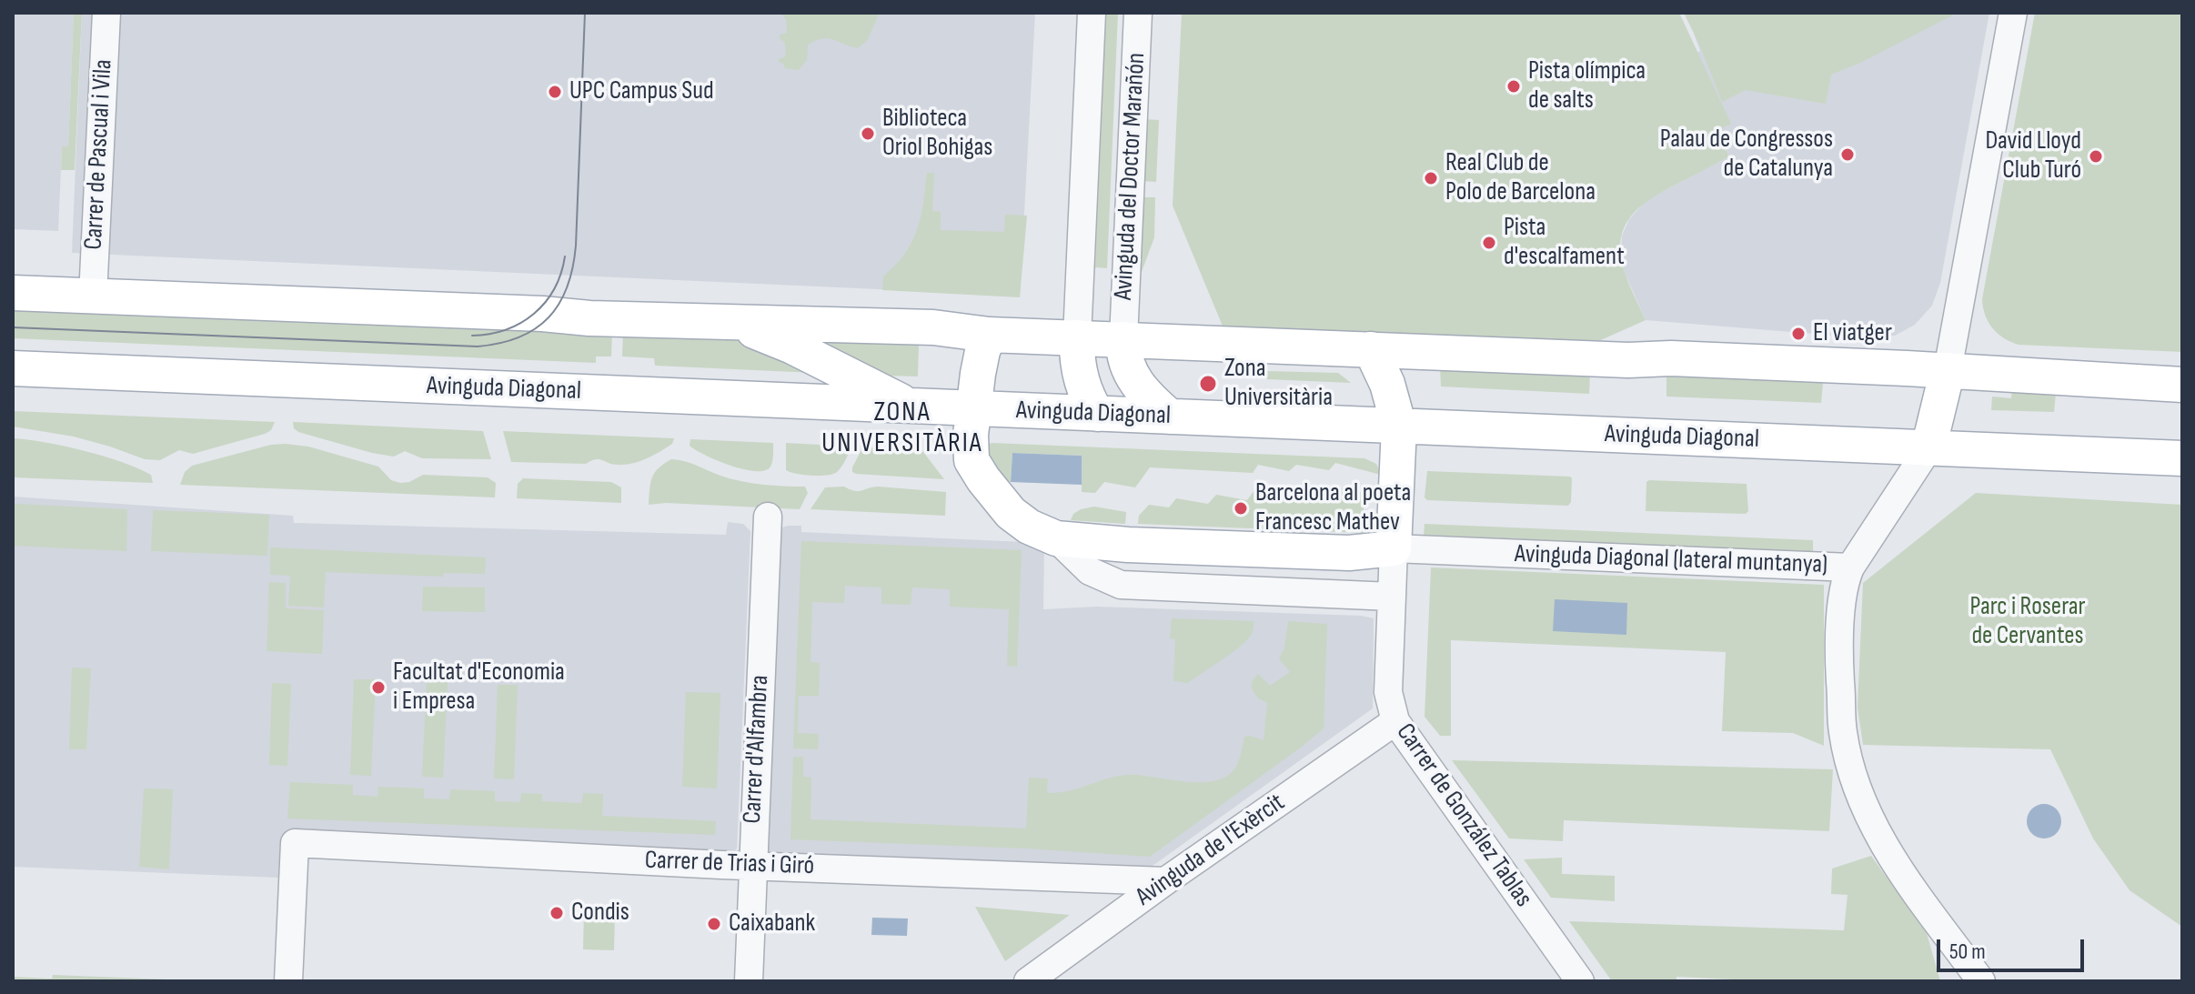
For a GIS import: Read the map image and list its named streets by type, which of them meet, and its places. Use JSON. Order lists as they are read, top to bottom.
{
  "streets": {
    "main road": ["Avinguda Diagonal"],
    "street": [
      "Carrer de Pascual i Vila",
      "Avinguda del Doctor Marañón",
      "Avinguda Diagonal (lateral muntanya)",
      "Carrer d'Alfambra",
      "Carrer de González Tablas",
      "Avinguda de l'Exèrcit",
      "Carrer de Trias i Giró"
    ]
  },
  "crossings": [
    ["Avinguda Diagonal", "Avinguda Diagonal (lateral muntanya)"],
    ["Avinguda Diagonal (lateral muntanya)", "Carrer de González Tablas"],
    ["Carrer d'Alfambra", "Carrer de Trias i Giró"],
    ["Carrer de González Tablas", "Avinguda de l'Exèrcit"],
    ["Avinguda de l'Exèrcit", "Carrer de Trias i Giró"]
  ],
  "districts": ["ZONA UNIVERSITÀRIA"],
  "parks": ["Parc i Roserar de Cervantes"],
  "places": [
    "Pista olímpica de salts",
    "UPC Campus Sud",
    "Biblioteca Oriol Bohigas",
    "Palau de Congressos de Catalunya",
    "David Lloyd Club Turó",
    "Real Club de Polo de Barcelona",
    "Pista d'escalfament",
    "El viatger",
    "Zona Universitària",
    "Barcelona al poeta Francesc Mathev",
    "Facultat d'Economia i Empresa",
    "Condis",
    "Caixabank"
  ],
  "scale_bar": "50 m"
}
